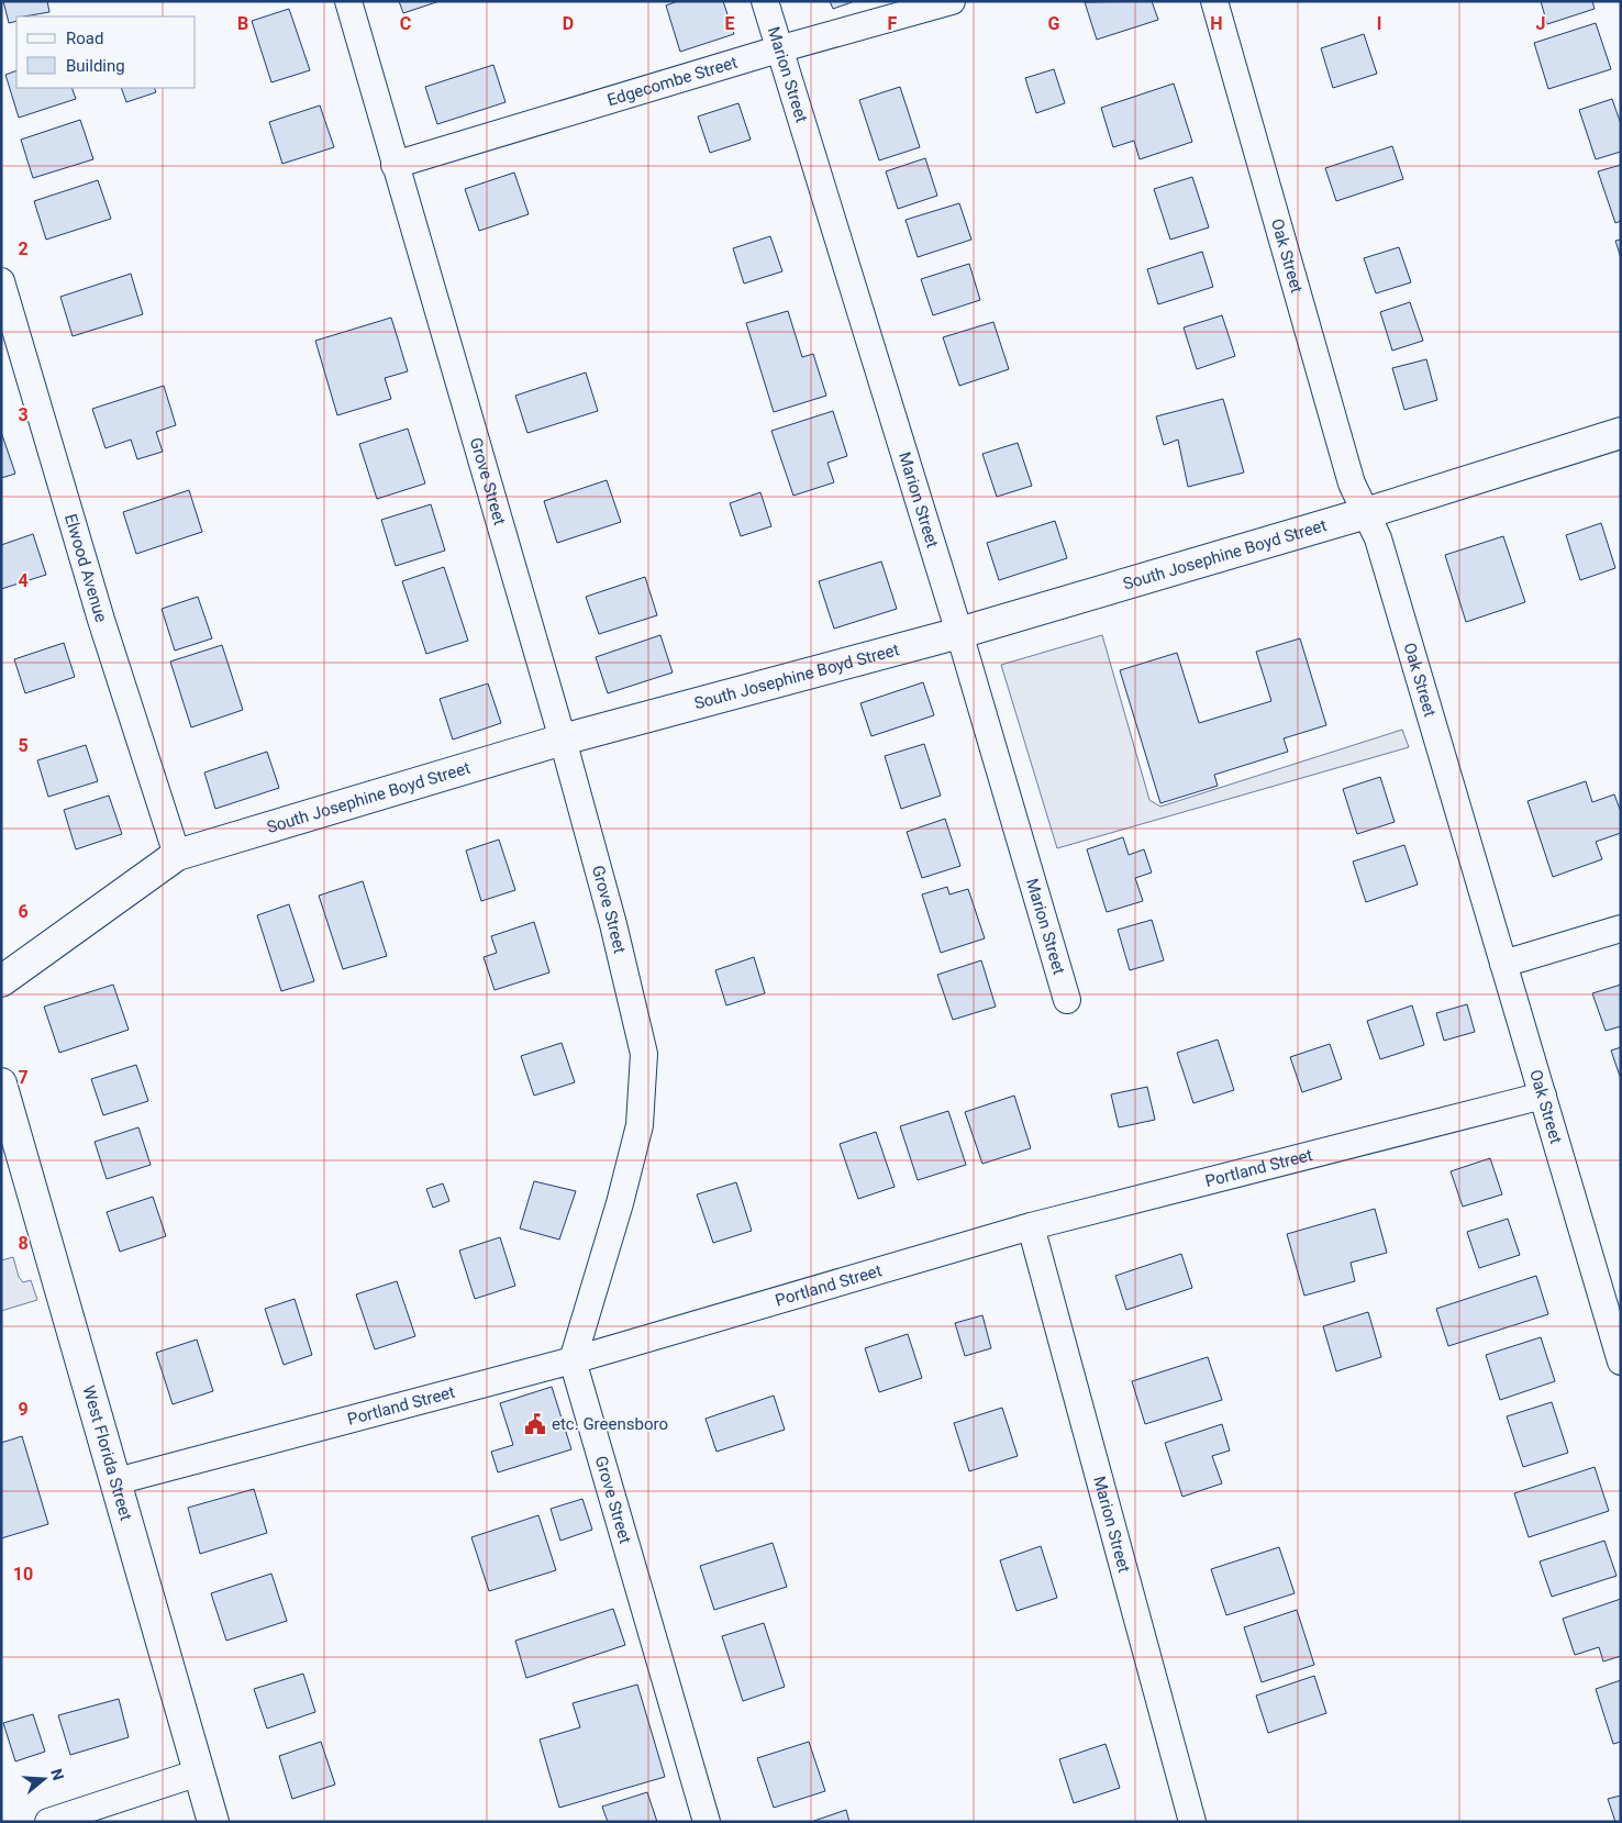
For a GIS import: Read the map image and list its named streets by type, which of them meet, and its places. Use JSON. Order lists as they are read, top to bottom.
{
  "streets": {
    "main road": ["South Josephine Boyd Street", "West Florida Street"],
    "street": [
      "Marion Street",
      "Edgecombe Street",
      "Oak Street",
      "Grove Street",
      "Elwood Avenue",
      "Portland Street"
    ]
  },
  "crossings": [
    ["Marion Street", "Edgecombe Street"],
    ["Marion Street", "South Josephine Boyd Street"],
    ["Marion Street", "Portland Street"],
    ["Edgecombe Street", "Grove Street"],
    ["Oak Street", "South Josephine Boyd Street"],
    ["Oak Street", "Portland Street"],
    ["Grove Street", "South Josephine Boyd Street"],
    ["Grove Street", "Portland Street"],
    ["South Josephine Boyd Street", "Elwood Avenue"],
    ["Portland Street", "West Florida Street"]
  ],
  "places": {
    "public building": ["etc. Greensboro"]
  },
  "legend": ["Road", "Building"],
  "north": "right",
  "grid": {
    "columns": [
      "B",
      "C",
      "D",
      "E",
      "F",
      "G",
      "H",
      "I",
      "J"
    ],
    "rows": [
      "2",
      "3",
      "4",
      "5",
      "6",
      "7",
      "8",
      "9",
      "10"
    ]
  }
}
